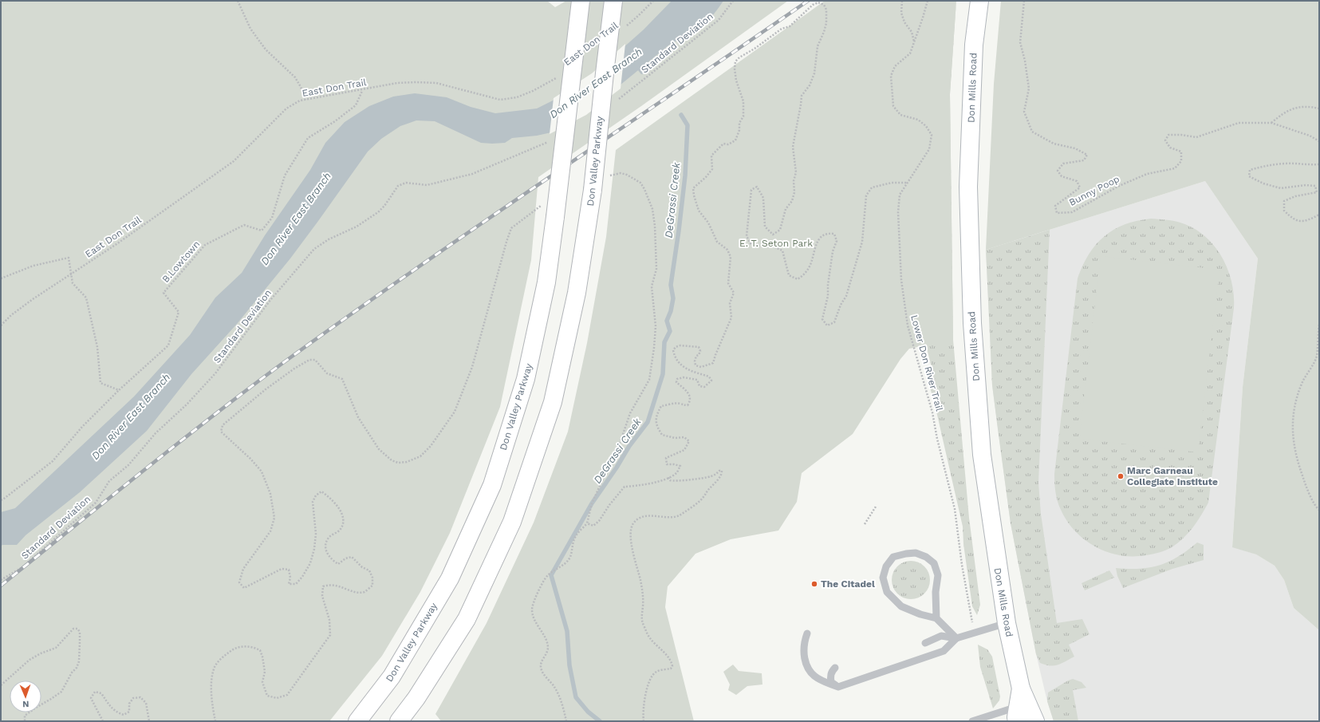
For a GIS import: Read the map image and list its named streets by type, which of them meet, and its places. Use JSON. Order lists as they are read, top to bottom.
{
  "streets": {
    "main road": ["Don Mills Road", "Don Valley Parkway"],
    "path": [
      "Standard Deviation",
      "East Don Trail",
      "Bunny Poop",
      "B.Lowtown",
      "Lower Don River Trail"
    ]
  },
  "crossings": [
    ["East Don Trail", "B.Lowtown"]
  ],
  "water": ["Don River East Branch", "DeGrassi Creek"],
  "parks": ["E. T. Seton Park"],
  "places": ["Marc Garneau Collegiate Institute", "The Citadel"],
  "north": "bottom"
}
